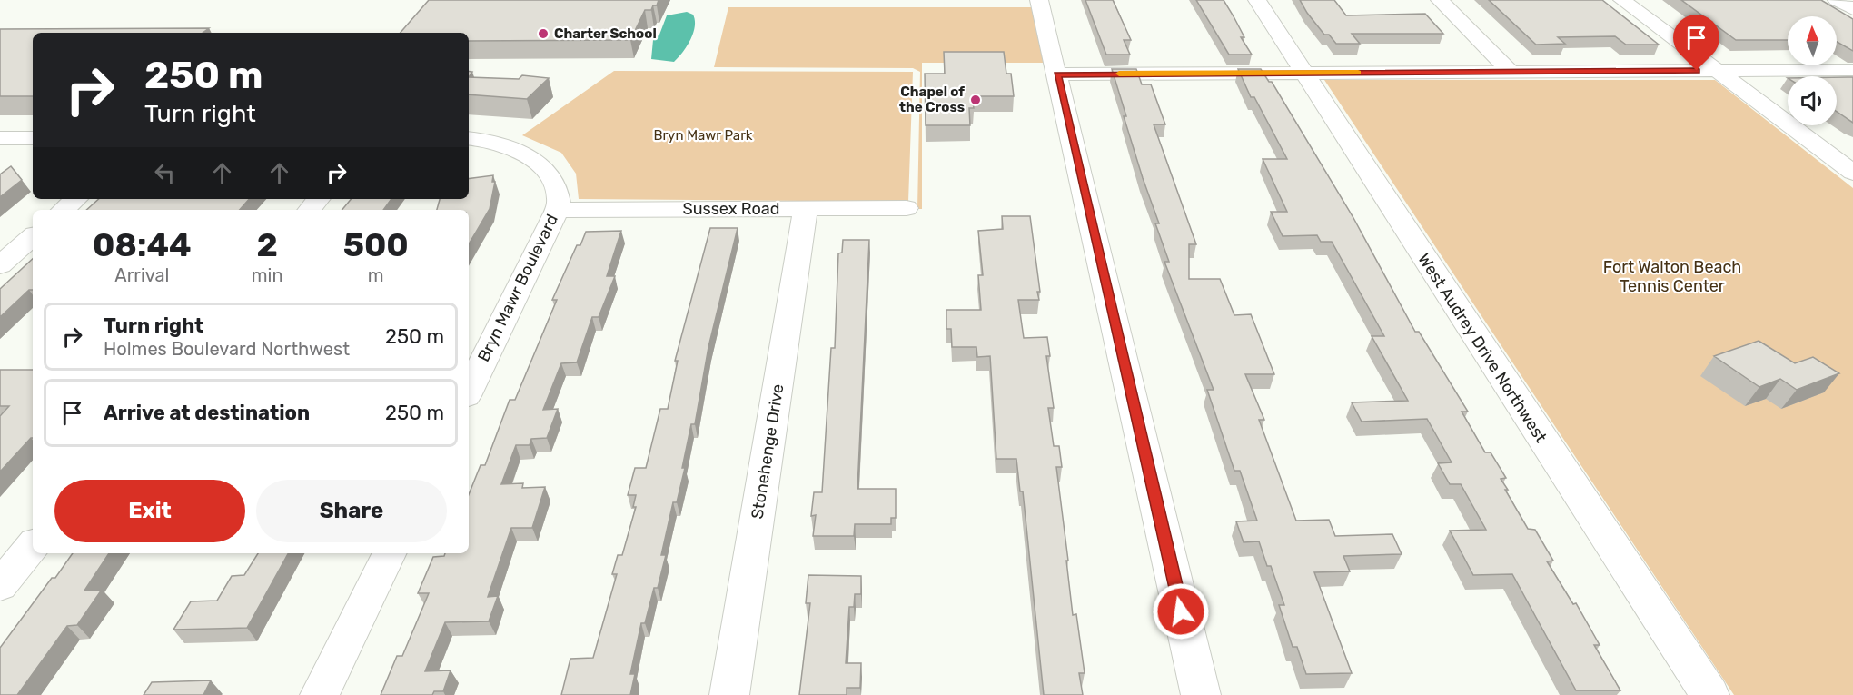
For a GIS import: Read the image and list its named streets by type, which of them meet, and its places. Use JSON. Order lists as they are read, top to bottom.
{
  "streets": {
    "street": [
      "Sussex Road",
      "Bryn Mawr Boulevard",
      "West Audrey Drive Northwest",
      "Stonehenge Drive"
    ]
  },
  "crossings": [
    ["Sussex Road", "Bryn Mawr Boulevard"],
    ["Sussex Road", "Stonehenge Drive"]
  ],
  "parks": ["Bryn Mawr Park", "Fort Walton Beach Tennis Center"],
  "places": ["Charter School", "Chapel of the Cross"],
  "north": "top",
  "page": {
    "turn": ["250 m", "Turn right"],
    "eta": [
      "08:44",
      "Arrival",
      "2",
      "min",
      "500",
      "m"
    ],
    "list": [
      {
        "name": "Turn right",
        "note": "Holmes Boulevard Northwest",
        "value": "250 m"
      },
      {
        "name": "Arrive at destination",
        "value": "250 m"
      }
    ],
    "buttons": ["Exit", "Share"]
  }
}
